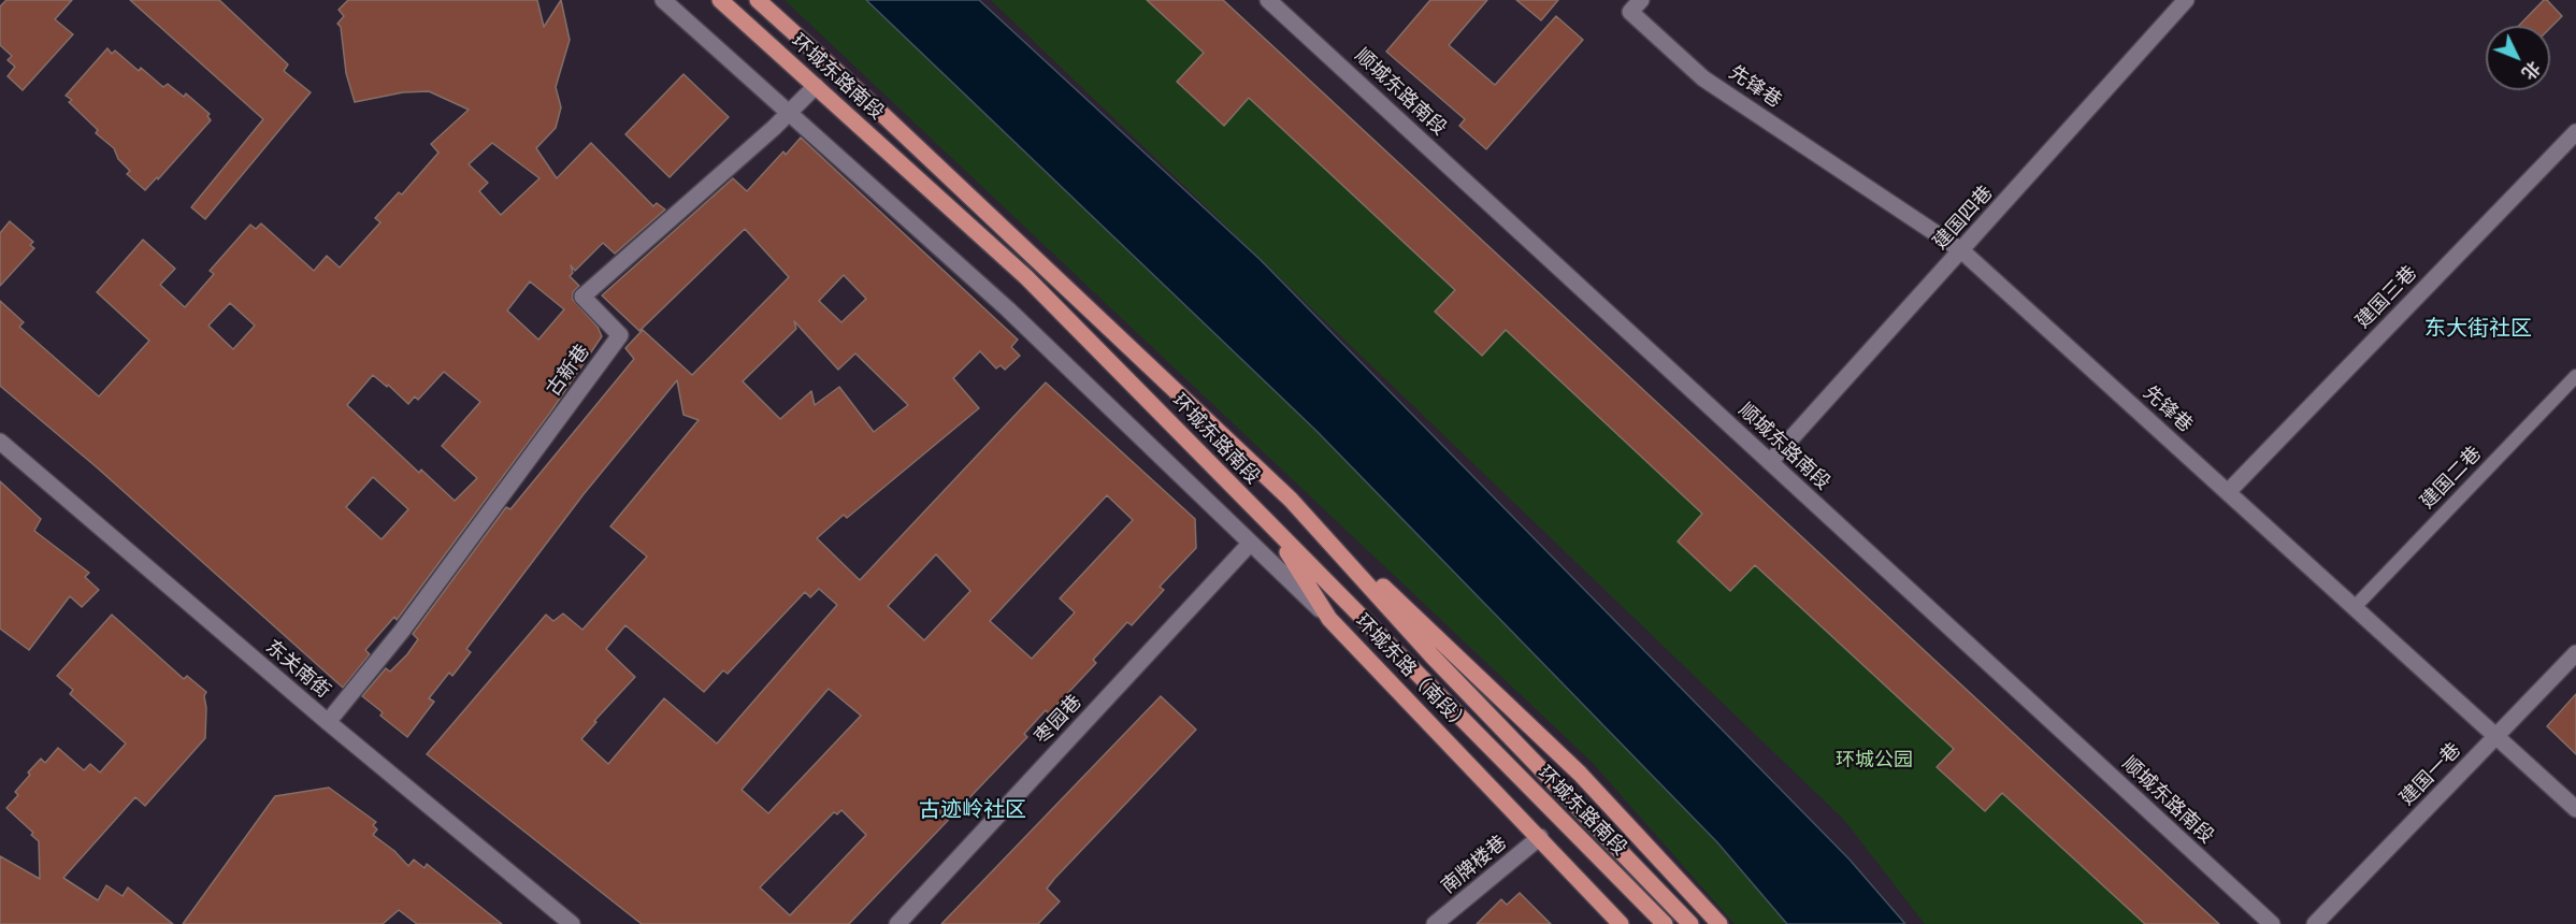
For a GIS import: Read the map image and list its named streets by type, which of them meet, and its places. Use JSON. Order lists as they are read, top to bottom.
{
  "streets": {
    "main road": ["环城东路南段", "环城东路（南段）"],
    "street": [
      "先锋巷",
      "顺城东路南段",
      "建国四巷",
      "建国三巷",
      "古新巷",
      "东关南街",
      "枣园巷",
      "建国一巷",
      "南牌楼巷"
    ],
    "lane": ["建国二巷"]
  },
  "crossings": [
    ["环城东路南段", "古新巷"],
    ["环城东路南段", "环城东路（南段）"],
    ["先锋巷", "建国四巷"],
    ["先锋巷", "建国三巷"],
    ["先锋巷", "建国二巷"],
    ["先锋巷", "建国一巷"],
    ["顺城东路南段", "建国四巷"],
    ["古新巷", "东关南街"],
    ["环城东路（南段）", "南牌楼巷"]
  ],
  "districts": ["东大街社区", "古迹岭社区"],
  "parks": ["环城公园"],
  "north": "bottom right"
}
